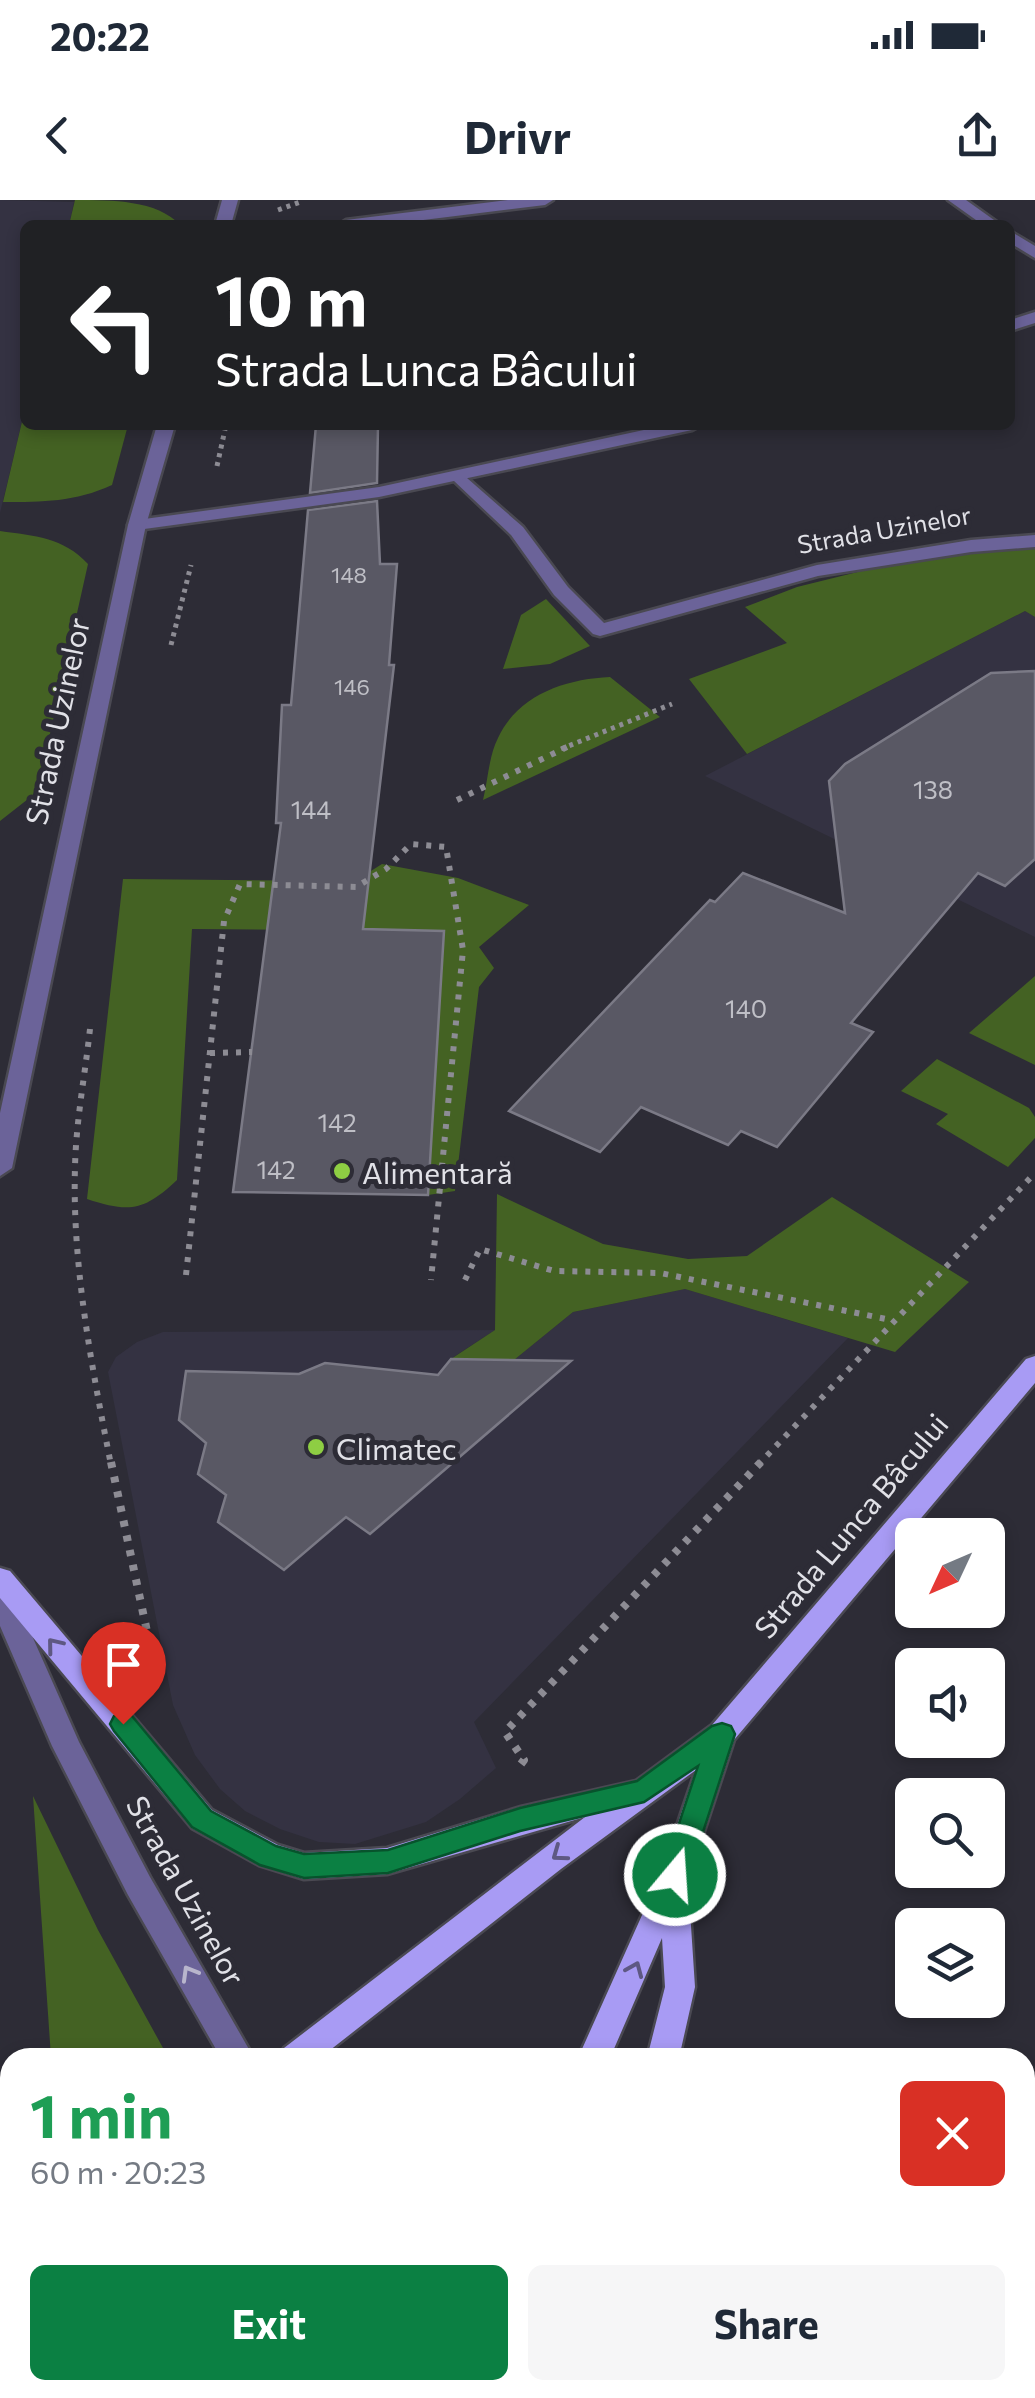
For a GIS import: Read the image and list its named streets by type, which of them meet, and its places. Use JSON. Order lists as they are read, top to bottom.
{
  "streets": {
    "main road": ["Strada Lunca Bâcului"],
    "street": ["Strada Uzinelor"]
  },
  "places": ["Alimentară", "Climatec"],
  "house_numbers": [
    "148",
    "146",
    "138",
    "144",
    "140",
    "142",
    "142"
  ],
  "north": "bottom left",
  "page": {
    "status": "20:22",
    "header": "Drivr",
    "turn": ["10 m", "Strada Lunca Bâcului"],
    "heading": ["1 min", "60 m · 20:23"],
    "buttons": ["Exit", "Share"]
  }
}
